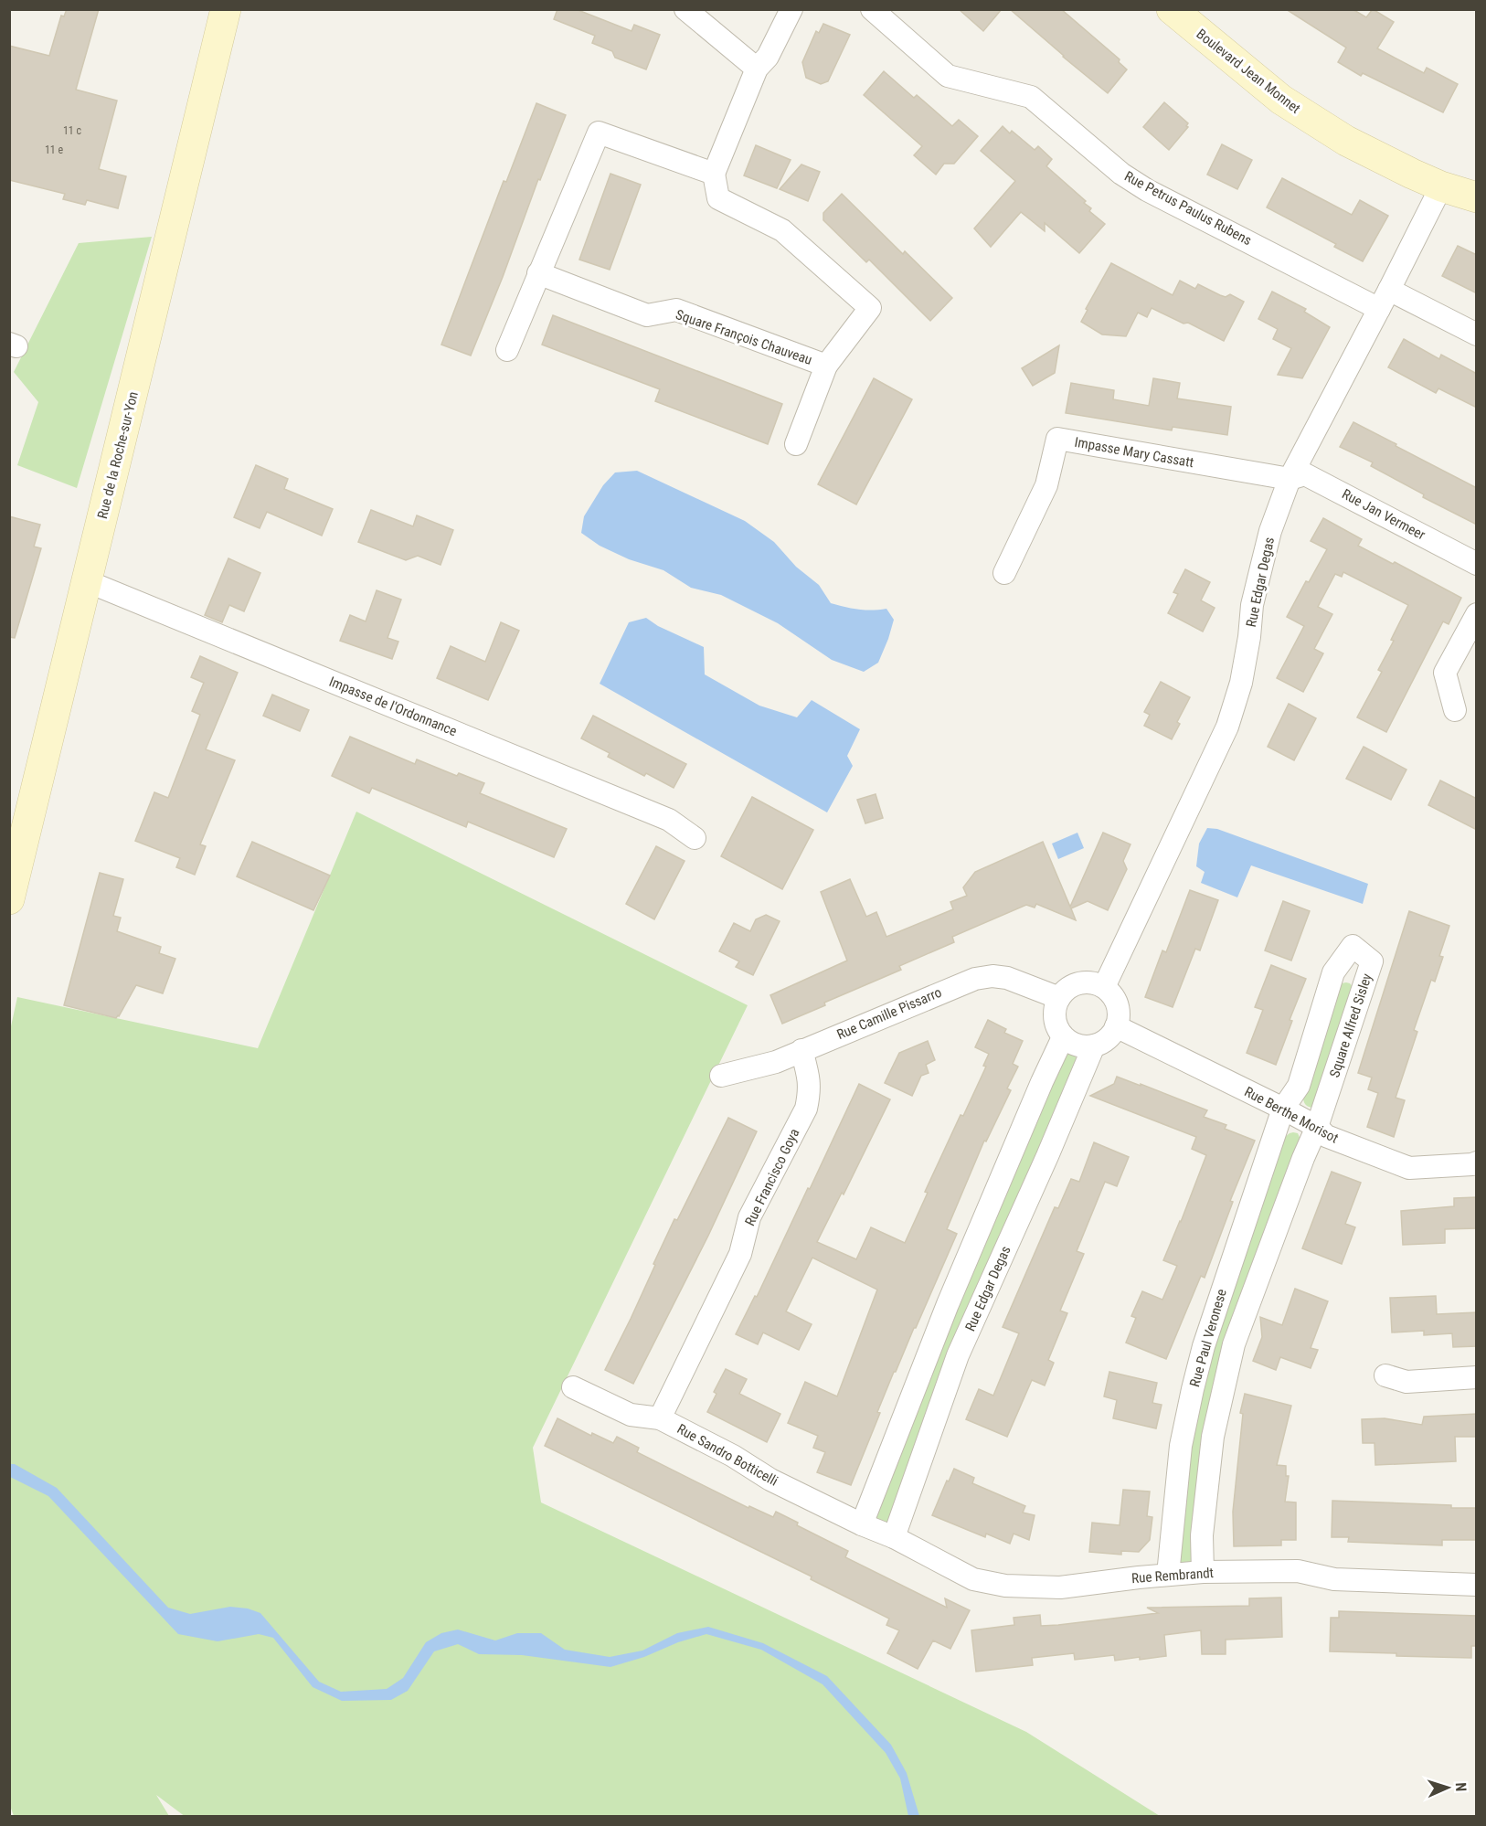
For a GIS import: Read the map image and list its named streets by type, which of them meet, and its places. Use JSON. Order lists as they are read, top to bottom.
{
  "streets": {
    "main road": ["Boulevard Jean Monnet", "Rue de la Roche-sur-Yon"],
    "street": [
      "Rue Petrus Paulus Rubens",
      "Square François Chauveau",
      "Impasse Mary Cassatt",
      "Rue Jan Vermeer",
      "Rue Edgar Degas",
      "Impasse de l'Ordonnance",
      "Rue Camille Pissarro",
      "Square Alfred Sisley",
      "Rue Berthe Morisot",
      "Rue Francisco Goya",
      "Rue Paul Veronese",
      "Rue Sandro Botticelli",
      "Rue Rembrandt"
    ]
  },
  "crossings": [
    ["Boulevard Jean Monnet", "Rue Edgar Degas"],
    ["Rue Petrus Paulus Rubens", "Rue Edgar Degas"],
    ["Impasse Mary Cassatt", "Rue Jan Vermeer"],
    ["Impasse Mary Cassatt", "Rue Edgar Degas"],
    ["Rue de la Roche-sur-Yon", "Impasse de l'Ordonnance"],
    ["Rue Jan Vermeer", "Rue Edgar Degas"],
    ["Rue Edgar Degas", "Rue Camille Pissarro"],
    ["Rue Edgar Degas", "Rue Berthe Morisot"],
    ["Rue Edgar Degas", "Rue Sandro Botticelli"],
    ["Rue Edgar Degas", "Rue Rembrandt"],
    ["Rue Camille Pissarro", "Rue Berthe Morisot"],
    ["Rue Camille Pissarro", "Rue Francisco Goya"],
    ["Square Alfred Sisley", "Rue Berthe Morisot"],
    ["Square Alfred Sisley", "Rue Paul Veronese"],
    ["Rue Berthe Morisot", "Rue Paul Veronese"],
    ["Rue Francisco Goya", "Rue Sandro Botticelli"],
    ["Rue Paul Veronese", "Rue Rembrandt"],
    ["Rue Sandro Botticelli", "Rue Rembrandt"]
  ],
  "house_numbers": ["11 c", "11 e"],
  "north": "right"
}
